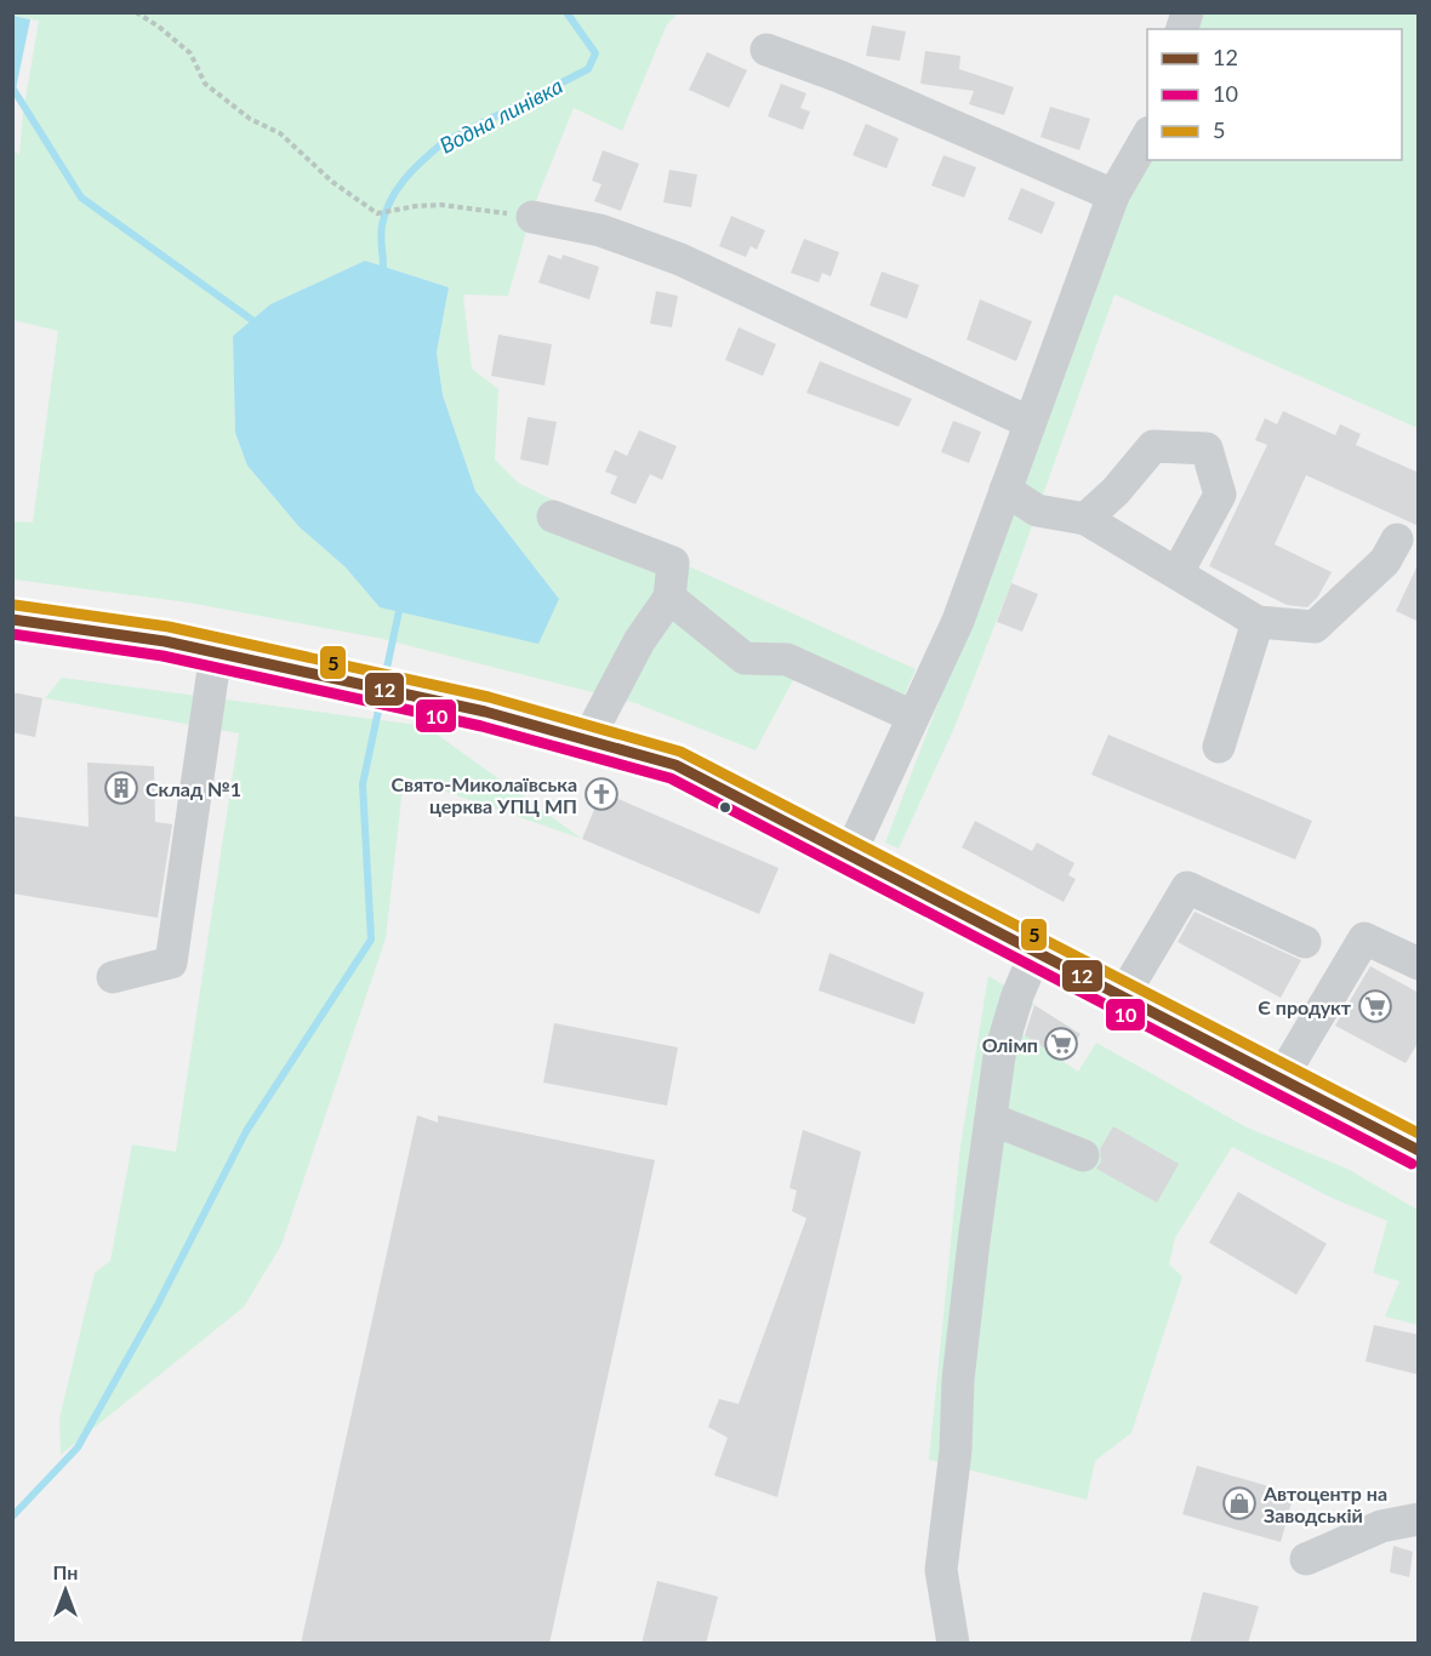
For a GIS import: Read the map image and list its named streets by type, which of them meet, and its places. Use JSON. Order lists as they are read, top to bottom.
{
  "water": ["Водна линівка"],
  "places": {
    "building": ["Склад №1"],
    "church": ["Свято-Миколаївська церква УПЦ МП"],
    "supermarket": ["Є продукт", "Олімп"],
    "shop": ["Автоцентр на Заводській"]
  },
  "lines": ["transit line 5", "transit line 12", "transit line 10"],
  "legend": ["12", "10", "5"],
  "north": "top"
}
